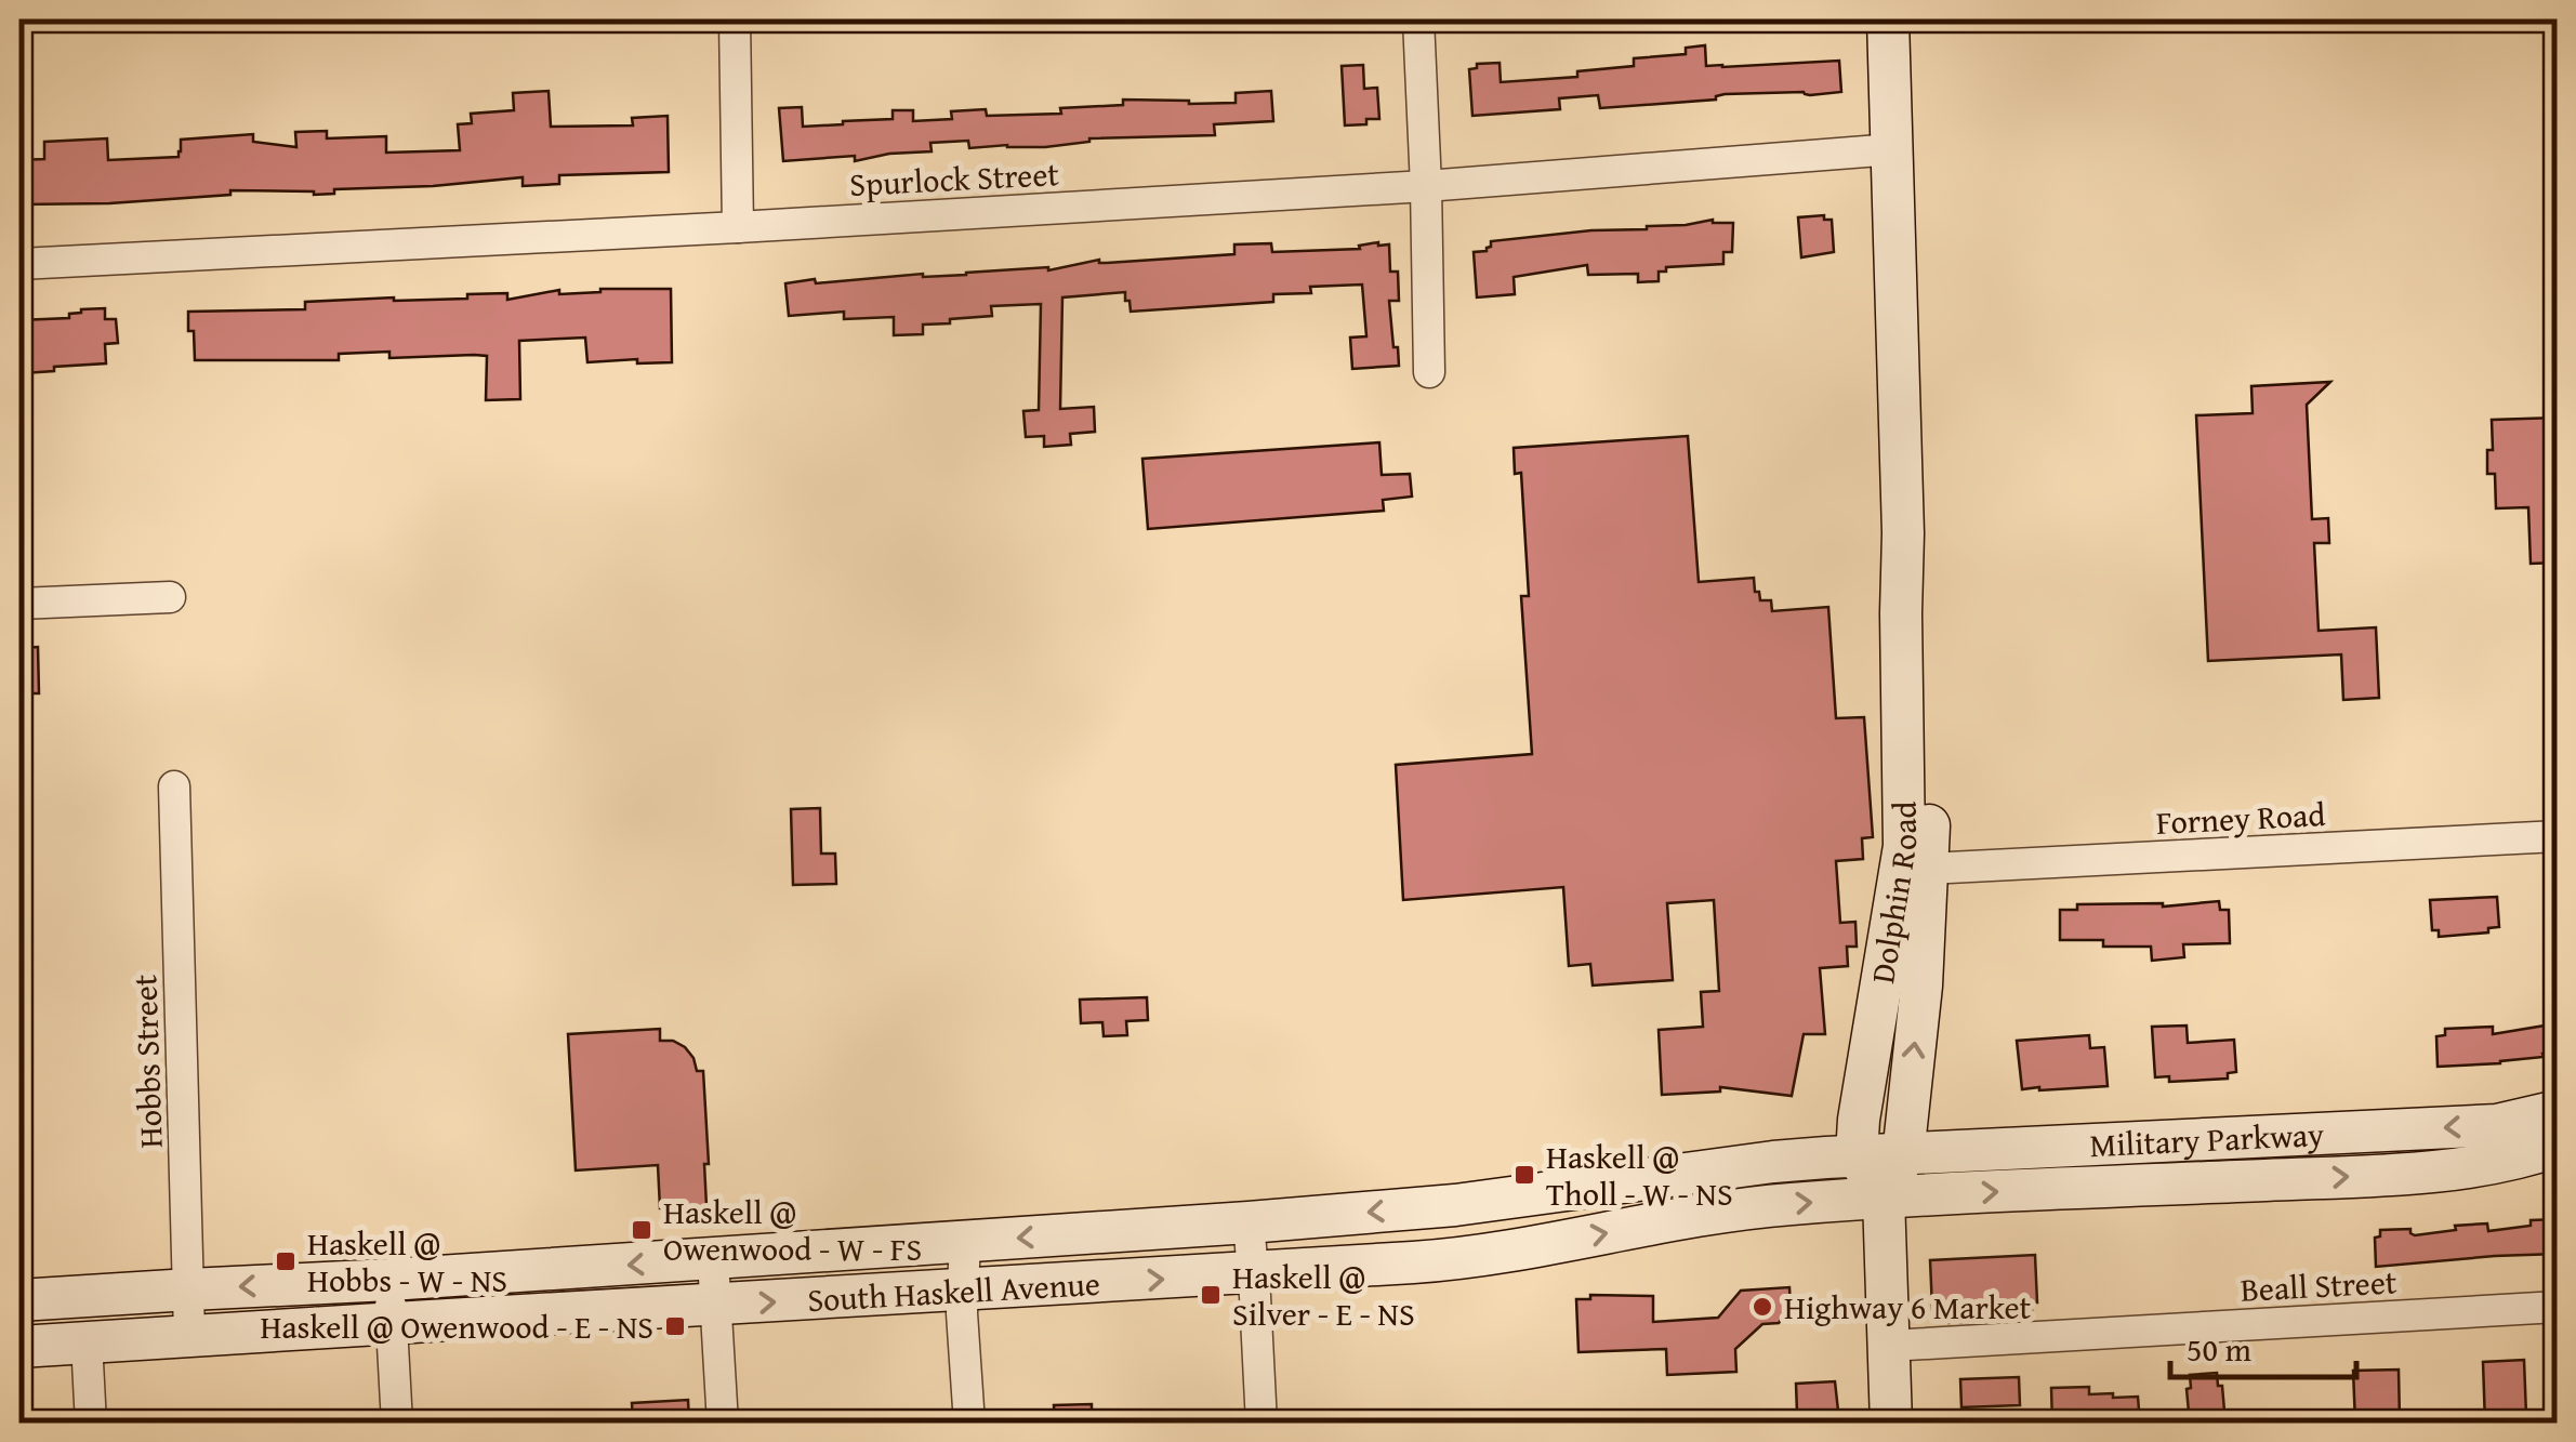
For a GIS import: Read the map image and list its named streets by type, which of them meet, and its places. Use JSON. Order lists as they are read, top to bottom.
{
  "streets": {
    "main road": ["Dolphin Road", "Military Parkway", "South Haskell Avenue"],
    "street": [
      "Spurlock Street",
      "Forney Road",
      "Hobbs Street",
      "Beall Street"
    ]
  },
  "crossings": [
    ["Spurlock Street", "Dolphin Road"],
    ["Forney Road", "Dolphin Road"],
    ["Dolphin Road", "Military Parkway"],
    ["Dolphin Road", "Beall Street"],
    ["Dolphin Road", "South Haskell Avenue"],
    ["Hobbs Street", "South Haskell Avenue"],
    ["Military Parkway", "South Haskell Avenue"]
  ],
  "places": {
    "transit": [
      "Haskell @ Tholl - W - NS",
      "Haskell @ Owenwood - W - FS",
      "Haskell @ Hobbs - W - NS",
      "Haskell @ Silver - E - NS",
      "Haskell @ Owenwood - E - NS"
    ],
    "other": ["Highway 6 Market"]
  },
  "scale_bar": "50 m"
}
